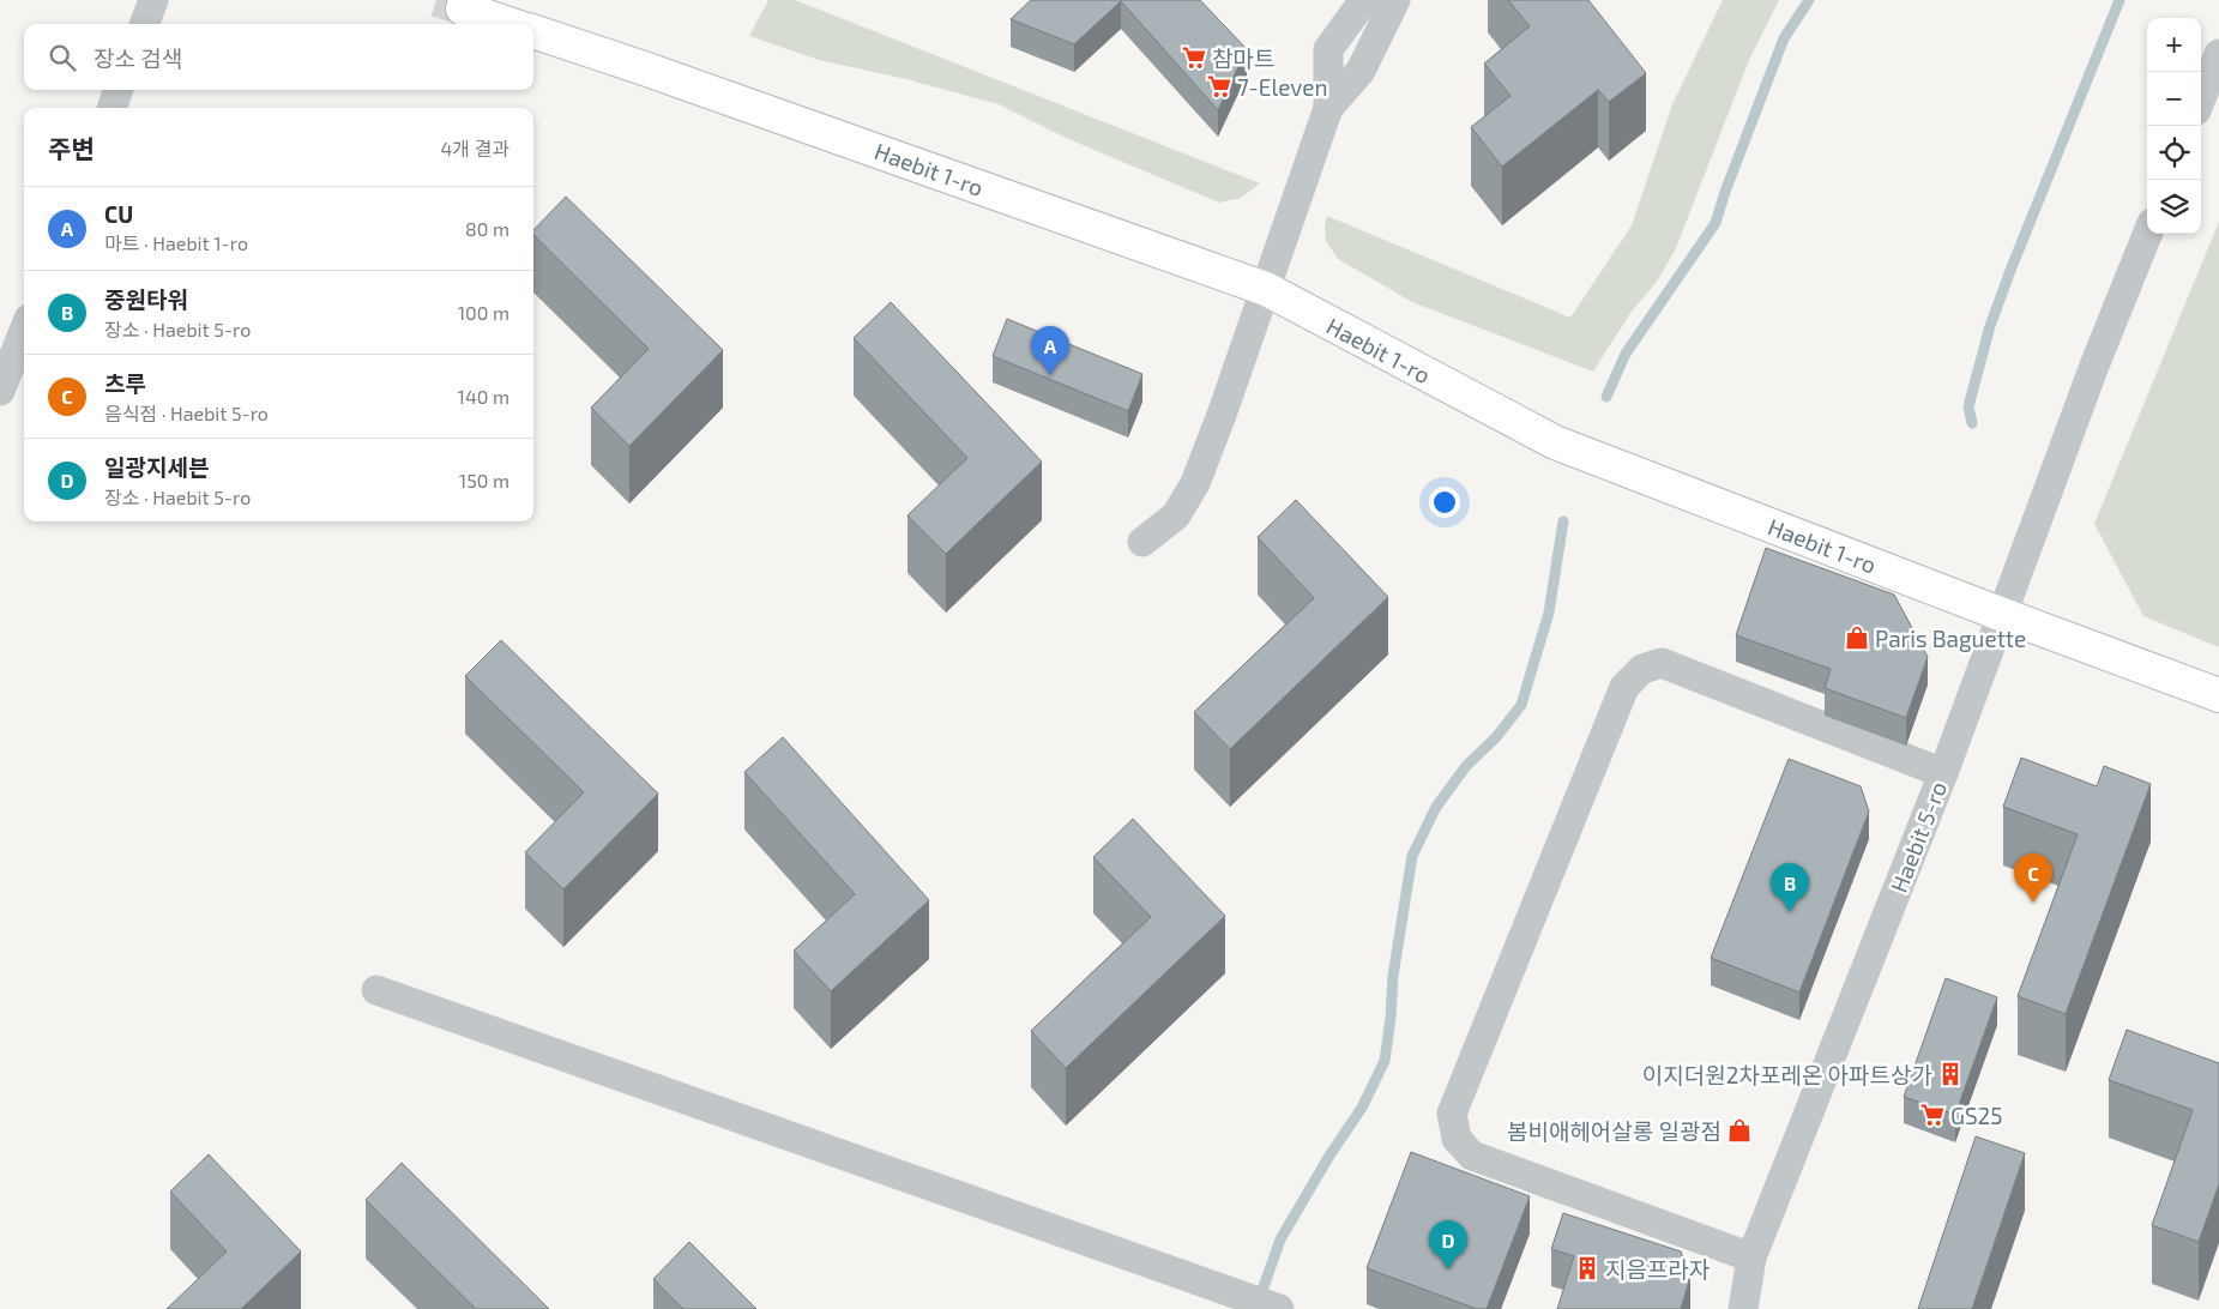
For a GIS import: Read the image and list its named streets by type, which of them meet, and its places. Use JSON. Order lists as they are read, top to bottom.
{
  "streets": {
    "street": ["Haebit 1-ro", "Haebit 5-ro"]
  },
  "crossings": [
    ["Haebit 1-ro", "Haebit 5-ro"]
  ],
  "places": {
    "supermarket": ["참마트", "7-Eleven", "GS25"],
    "shop": ["Paris Baguette", "봄비애헤어살롱 일광점"],
    "building": ["이지더원2차포레온 아파트상가", "지음프라자"]
  },
  "page": {
    "map_buttons": ["+", "−"],
    "search": "장소 검색",
    "heading": ["주변", "4개 결과"],
    "list": [
      {
        "mark": "A",
        "name": "CU",
        "note": "마트 · Haebit 1-ro",
        "value": "80 m"
      },
      {
        "mark": "B",
        "name": "중원타워",
        "note": "장소 · Haebit 5-ro",
        "value": "100 m"
      },
      {
        "mark": "C",
        "name": "츠루",
        "note": "음식점 · Haebit 5-ro",
        "value": "140 m"
      },
      {
        "mark": "D",
        "name": "일광지세븐",
        "note": "장소 · Haebit 5-ro",
        "value": "150 m"
      }
    ],
    "pins": [
      "A",
      "C",
      "B",
      "D"
    ]
  }
}
